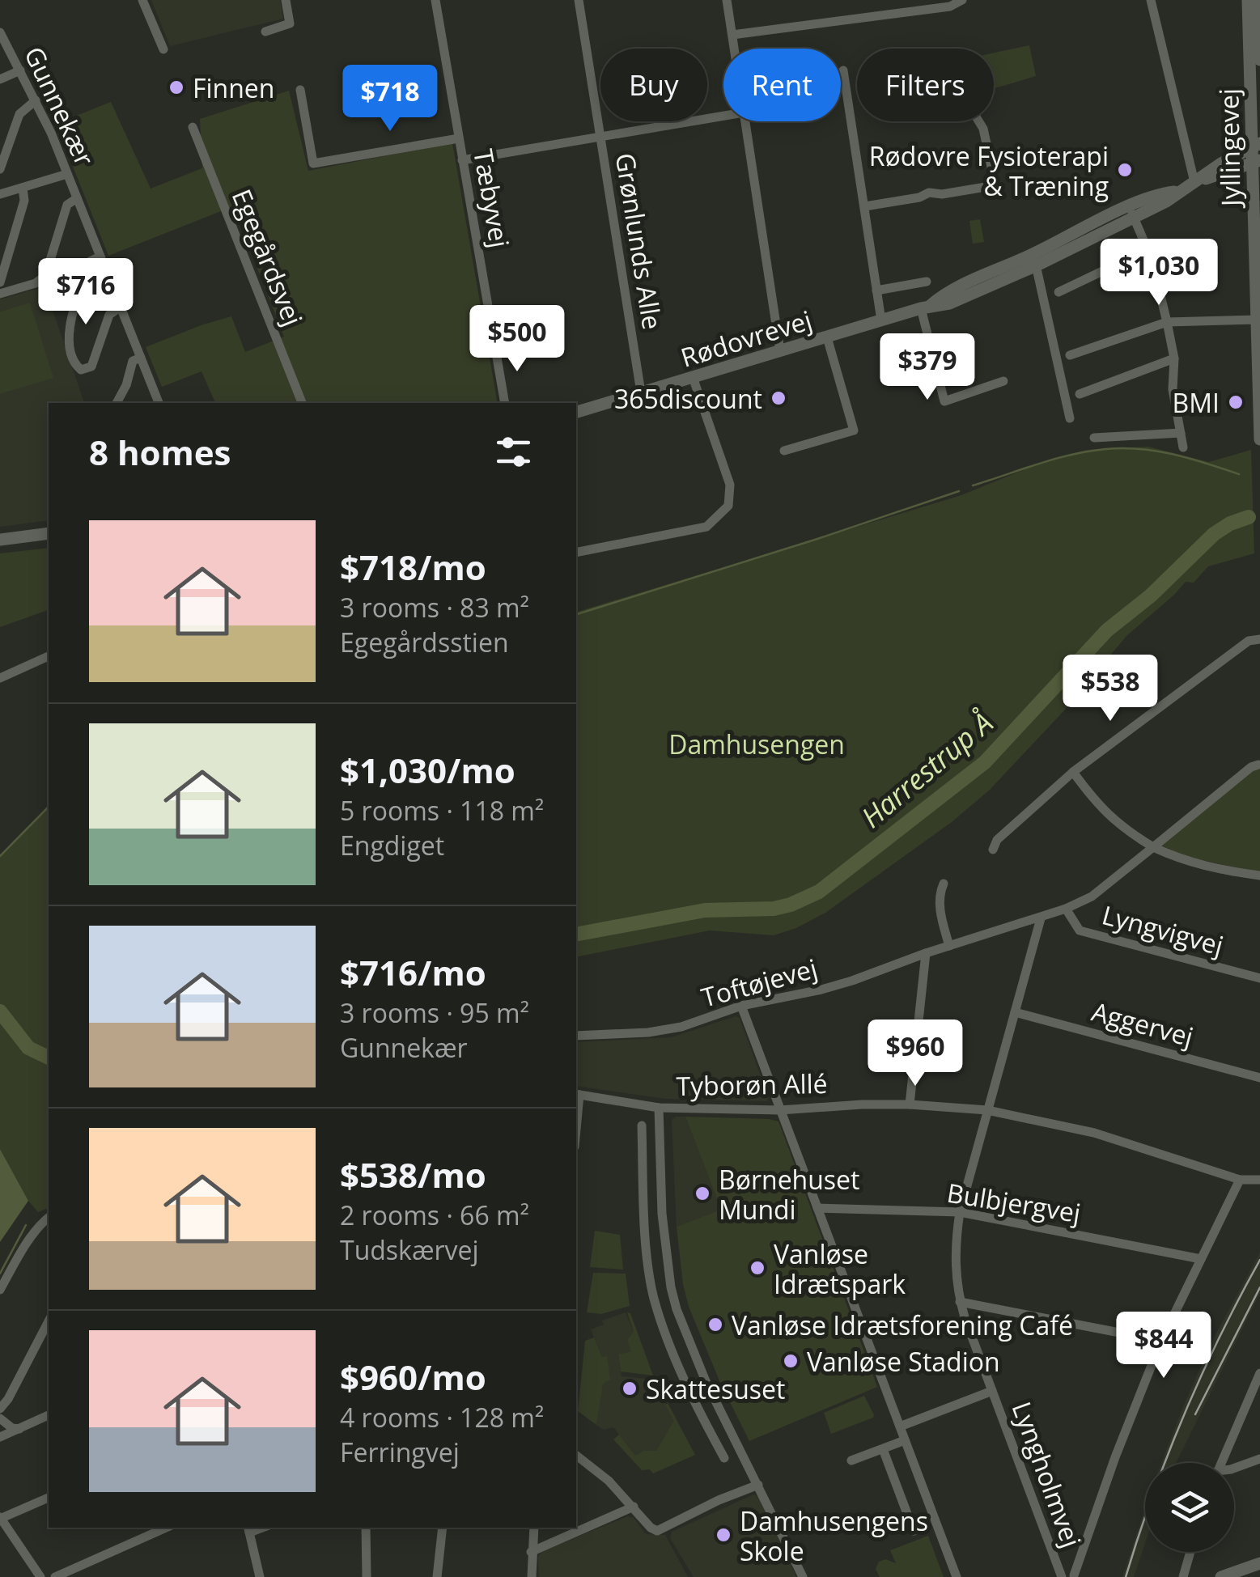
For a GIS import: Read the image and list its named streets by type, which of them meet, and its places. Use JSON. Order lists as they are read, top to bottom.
{
  "streets": {
    "street": [
      "Gunnekær",
      "Jyllingevej",
      "Tæbyvej",
      "Grønlunds Alle",
      "Egegårdsvej",
      "Rødovrevej",
      "Lyngvigvej",
      "Toftøjevej",
      "Aggervej",
      "Tyborøn Allé",
      "Bulbjergvej",
      "Lyngholmvej"
    ]
  },
  "crossings": [
    ["Jyllingevej", "Rødovrevej"],
    ["Grønlunds Alle", "Rødovrevej"],
    ["Lyngvigvej", "Toftøjevej"],
    ["Toftøjevej", "Lyngholmvej"],
    ["Aggervej", "Lyngholmvej"],
    ["Tyborøn Allé", "Lyngholmvej"],
    ["Bulbjergvej", "Lyngholmvej"]
  ],
  "water": ["Harrestrup Å"],
  "parks": ["Damhusengen"],
  "places": [
    "Finnen",
    "Rødovre Fysioterapi & Træning",
    "365discount",
    "BMI",
    "Børnehuset Mundi",
    "Vanløse Idrætspark",
    "Vanløse Idrætsforening Café",
    "Vanløse Stadion",
    "Skattesuset",
    "Damhusengens Skole"
  ],
  "page": {
    "chip": ["Buy", "Rent", "Filters"],
    "price": [
      "$718",
      "$1,030",
      "$716",
      "$500",
      "$379",
      "$538",
      "$960",
      "$844"
    ],
    "heading": "8 homes",
    "list": [
      {
        "name": "$718/mo",
        "note": "3 rooms · 83 m² · Egegårdsstien"
      },
      {
        "name": "$1,030/mo",
        "note": "5 rooms · 118 m² · Engdiget"
      },
      {
        "name": "$716/mo",
        "note": "3 rooms · 95 m² · Gunnekær"
      },
      {
        "name": "$538/mo",
        "note": "2 rooms · 66 m² · Tudskærvej"
      },
      {
        "name": "$960/mo",
        "note": "4 rooms · 128 m² · Ferringvej"
      }
    ]
  }
}
